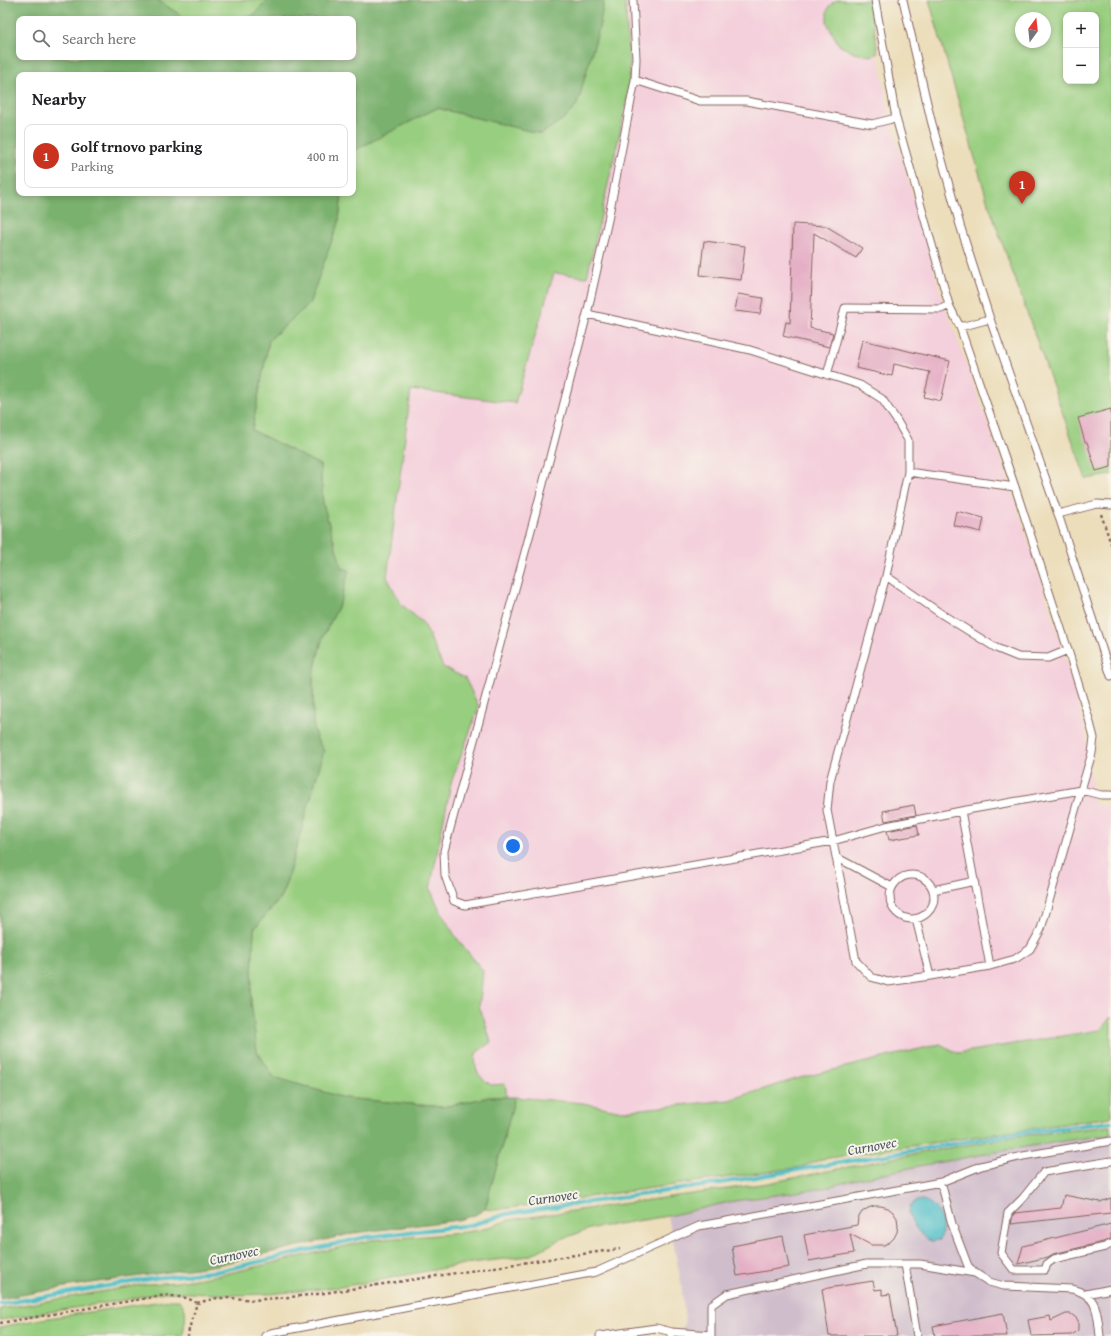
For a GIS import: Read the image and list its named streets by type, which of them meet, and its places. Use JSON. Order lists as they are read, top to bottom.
{
  "water": ["Curnovec"],
  "north": "top",
  "page": {
    "map_buttons": ["+", "−"],
    "search": "Search here",
    "heading": "Nearby",
    "list": [
      {
        "mark": "1",
        "name": "Golf trnovo parking",
        "note": "Parking",
        "value": "400 m"
      }
    ],
    "pins": "1"
  }
}
